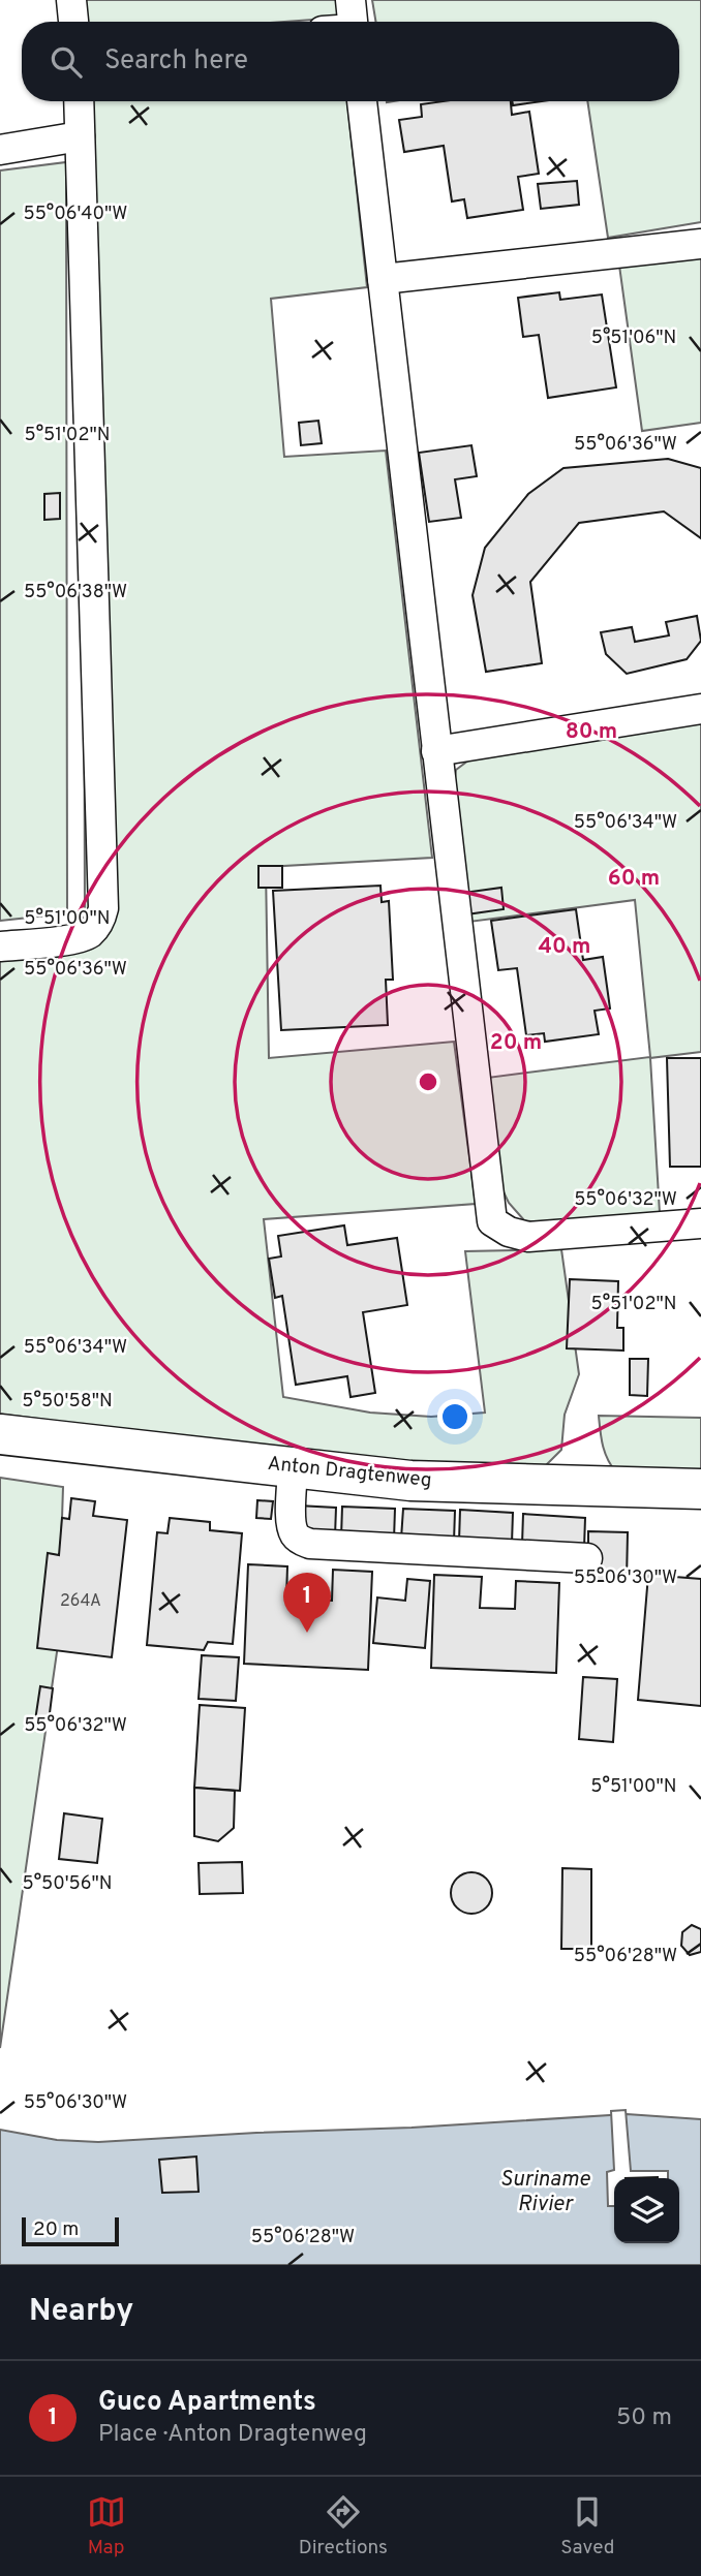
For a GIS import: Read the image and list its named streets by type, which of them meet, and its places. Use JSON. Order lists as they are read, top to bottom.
{
  "streets": {
    "main road": ["Anton Dragtenweg"]
  },
  "water": ["Suriname Rivier"],
  "house_numbers": ["264A"],
  "scale_bar": "20 m",
  "page": {
    "search": "Search here",
    "pins": "1",
    "scale": "20 m",
    "heading": "Nearby",
    "list": [
      {
        "mark": "1",
        "name": "Guco Apartments",
        "note": "Place · Anton Dragtenweg",
        "value": "50 m"
      }
    ],
    "nav": ["Map", "Directions", "Saved"]
  },
  "coordinates": [
    "55°06'40\"W",
    "5°51'06\"N",
    "5°51'02\"N",
    "55°06'36\"W",
    "55°06'38\"W",
    "55°06'34\"W",
    "5°51'00\"N",
    "55°06'32\"W",
    "5°50'58\"N",
    "55°06'30\"W",
    "5°50'56\"N",
    "55°06'28\"W"
  ],
  "rings": [
    "80 m",
    "60 m",
    "40 m",
    "20 m"
  ]
}
